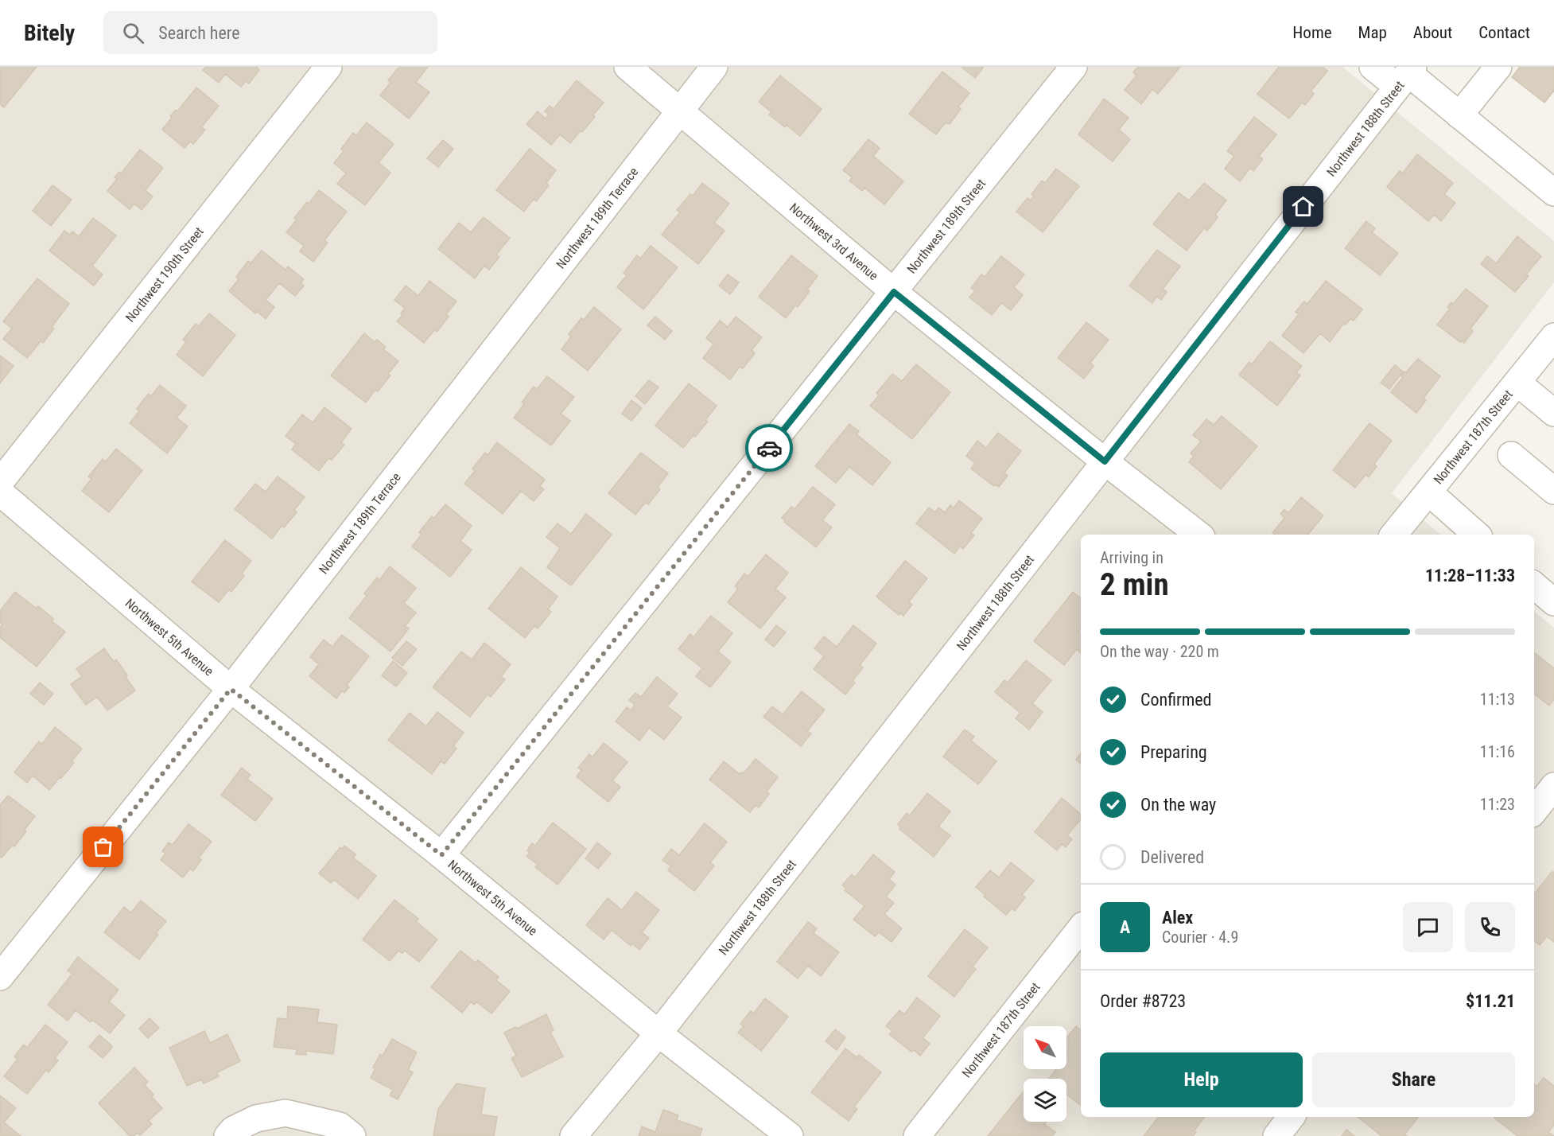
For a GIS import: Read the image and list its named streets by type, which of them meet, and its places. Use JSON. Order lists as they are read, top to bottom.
{
  "streets": {
    "street": [
      "Northwest 188th Street",
      "Northwest 189th Terrace",
      "Northwest 189th Street",
      "Northwest 3rd Avenue",
      "Northwest 190th Street",
      "Northwest 187th Street",
      "Northwest 5th Avenue"
    ]
  },
  "crossings": [
    ["Northwest 188th Street", "Northwest 3rd Avenue"],
    ["Northwest 188th Street", "Northwest 5th Avenue"],
    ["Northwest 189th Terrace", "Northwest 3rd Avenue"],
    ["Northwest 189th Terrace", "Northwest 5th Avenue"],
    ["Northwest 189th Street", "Northwest 3rd Avenue"],
    ["Northwest 189th Street", "Northwest 5th Avenue"]
  ],
  "north": "top left",
  "page": {
    "header": "Bitely",
    "search": "Search here",
    "nav": [
      "Home",
      "Map",
      "About",
      "Contact"
    ],
    "heading": ["2 min", "Arriving in", "11:28–11:33"],
    "panel": [
      "Alex",
      "Courier · 4.9",
      "Order #8723",
      "$11.21"
    ],
    "bar": "On the way · 220 m",
    "list": [
      ["Confirmed", "11:13"],
      ["Preparing", "11:16"],
      ["On the way", "11:23"],
      "Delivered"
    ],
    "round": "A",
    "buttons": ["Help", "Share"]
  }
}
